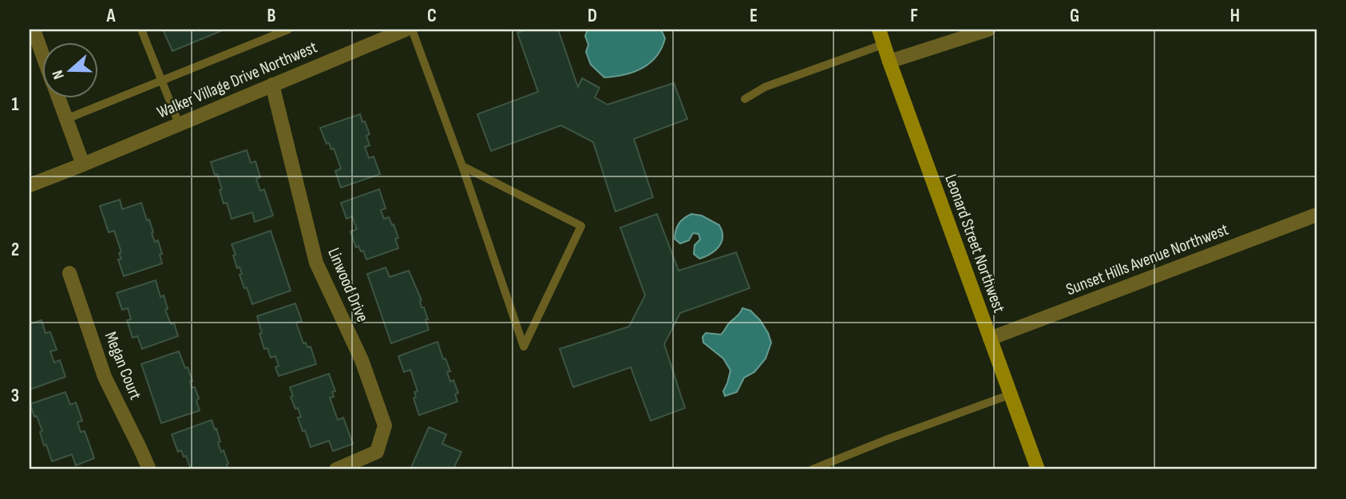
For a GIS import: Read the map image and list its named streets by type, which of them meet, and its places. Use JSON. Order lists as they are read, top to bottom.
{
  "streets": {
    "main road": ["Leonard Street Northwest"],
    "street": [
      "Walker Village Drive Northwest",
      "Sunset Hills Avenue Northwest",
      "Linwood Drive",
      "Megan Court"
    ]
  },
  "crossings": [
    ["Walker Village Drive Northwest", "Linwood Drive"],
    ["Leonard Street Northwest", "Sunset Hills Avenue Northwest"]
  ],
  "north": "left",
  "grid": {
    "columns": [
      "A",
      "B",
      "C",
      "D",
      "E",
      "F",
      "G",
      "H"
    ],
    "rows": ["1", "2", "3"]
  }
}
